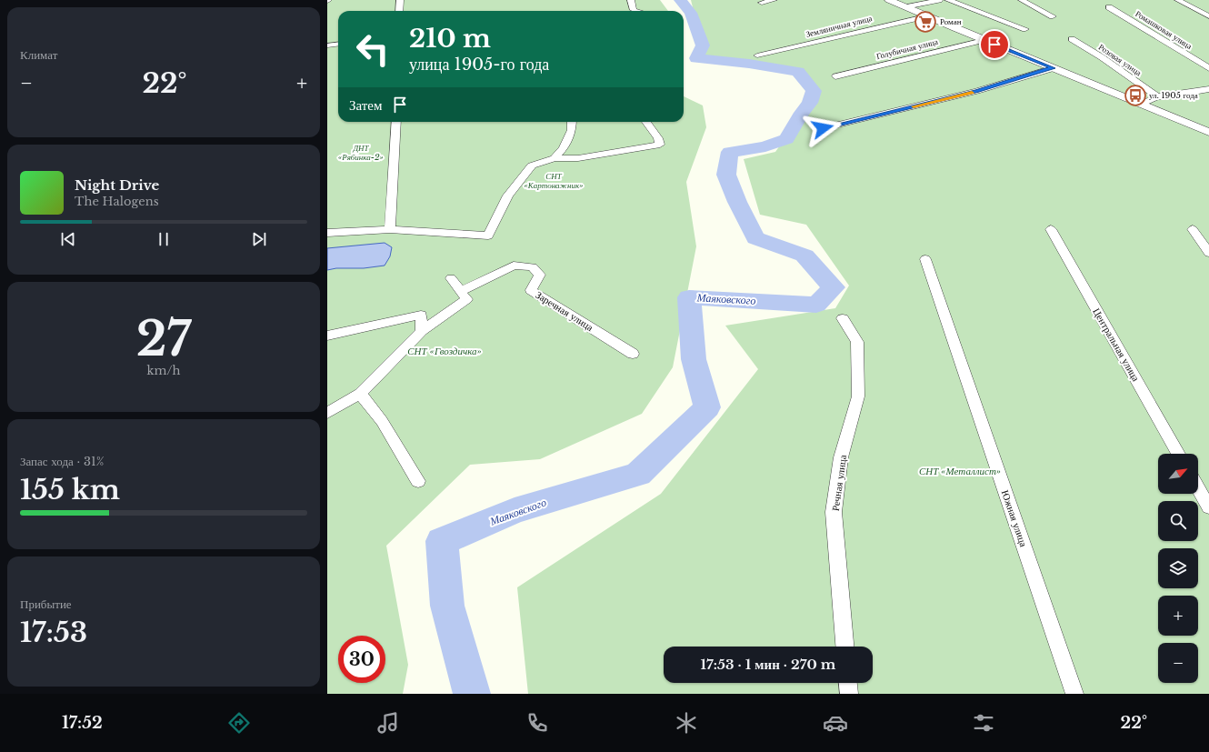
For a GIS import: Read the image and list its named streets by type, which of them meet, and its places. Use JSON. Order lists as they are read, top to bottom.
{
  "streets": {
    "street": [
      "Земляничная улица",
      "Ромашковая улица",
      "Голубичная улица",
      "Розовая улица",
      "Заречная улица",
      "Центральная улица",
      "Речная улица",
      "Южная улица"
    ]
  },
  "water": ["Маяковского"],
  "parks": [
    "ДНТ «Рябинка-2»",
    "СНТ «Картонажник»",
    "СНТ «Гвоздичка»",
    "СНТ «Металлист»"
  ],
  "places": {
    "supermarket": ["Роман"],
    "bus stop": ["ул. 1905 года"]
  },
  "north": "top right",
  "page": {
    "tile": [
      "Климат",
      ["27", "km/h"],
      ["Запас хода · 31%", "155 km"],
      ["Прибытие", "17:53"]
    ],
    "turn": ["210 m", "улица 1905-го года"],
    "heat": ["−", "22°", "+"],
    "then": "Затем",
    "song": ["Night Drive", "The Halogens"],
    "map_buttons": ["+", "−"],
    "limit": "30",
    "trip": "17:53 · 1 мин · 270 m",
    "tabs": ["17:52", "22°"]
  }
}
